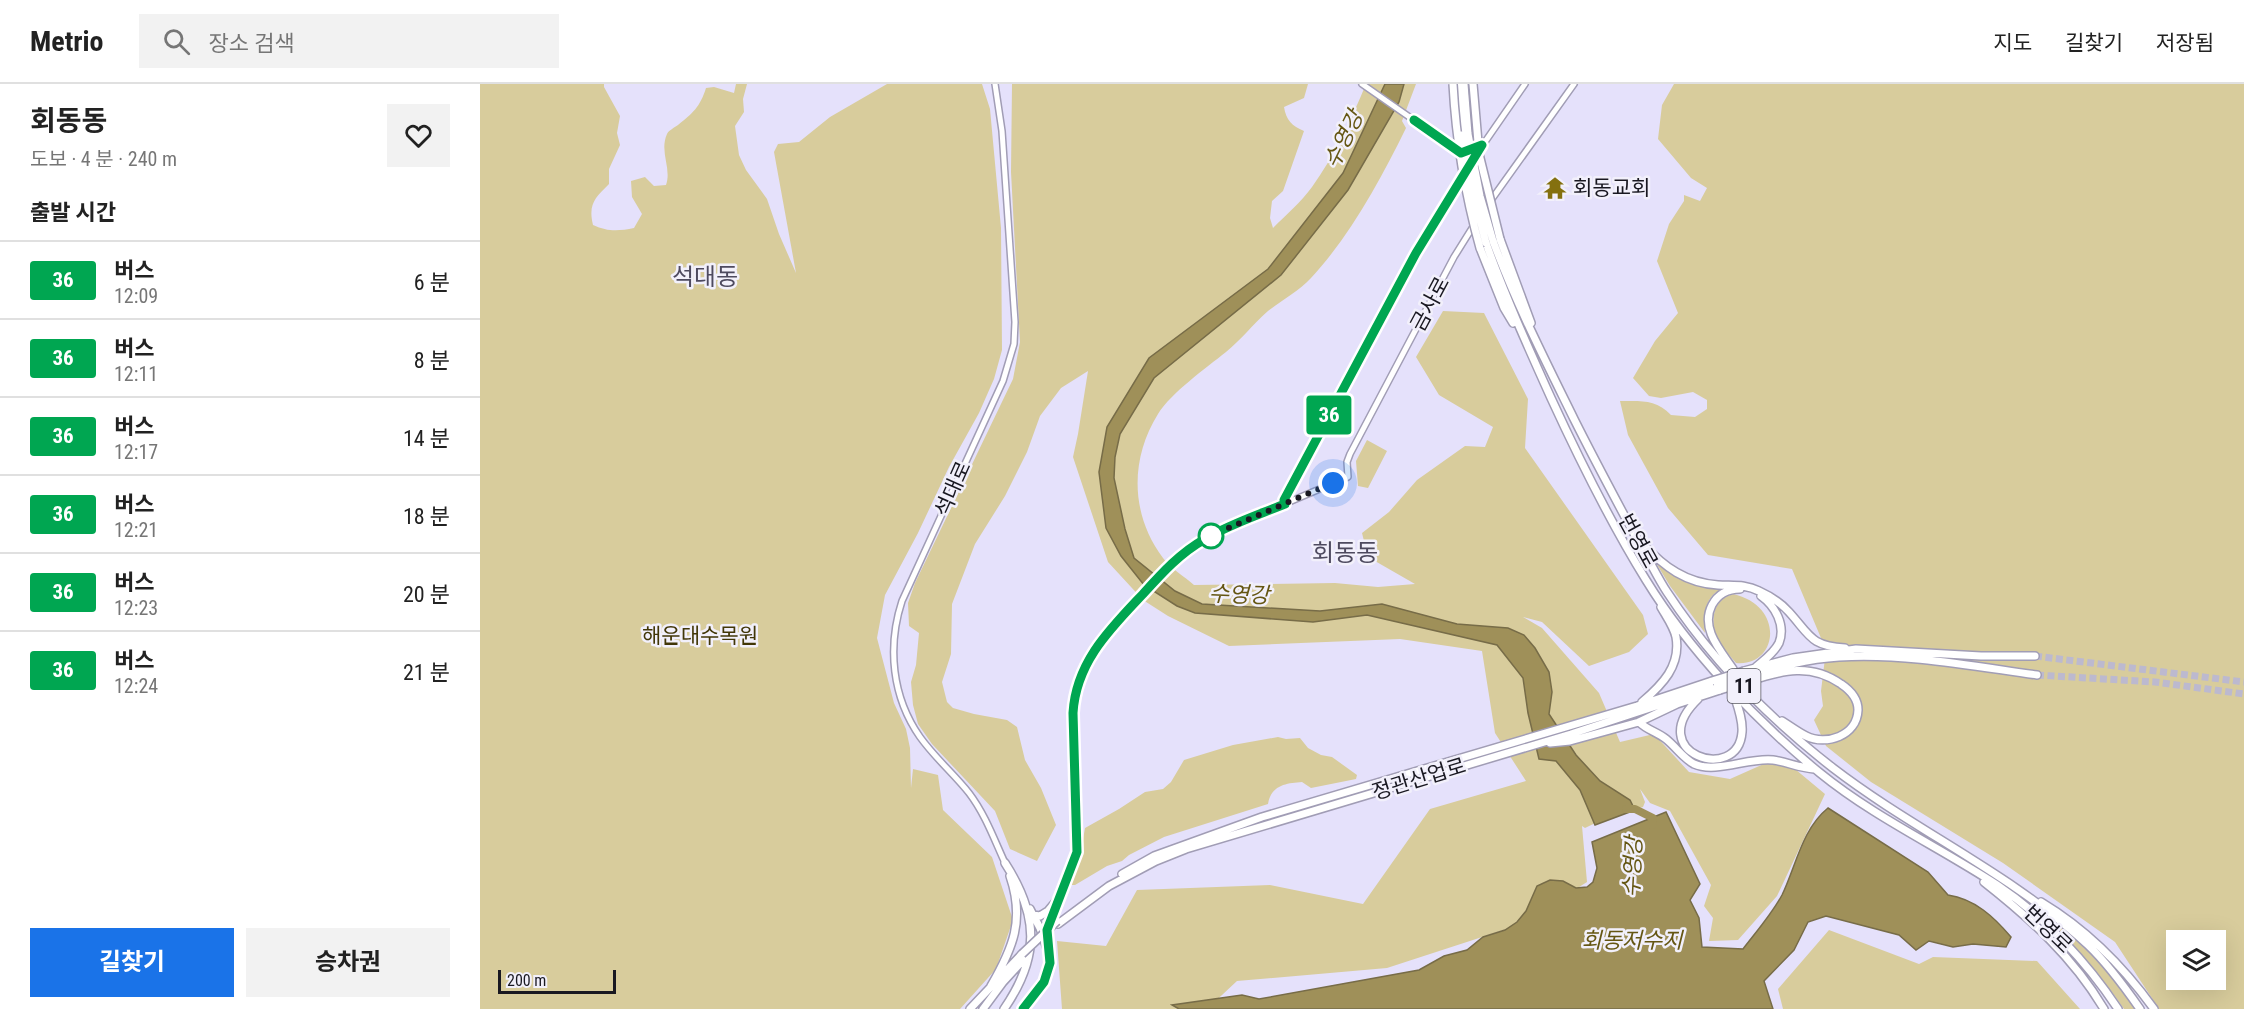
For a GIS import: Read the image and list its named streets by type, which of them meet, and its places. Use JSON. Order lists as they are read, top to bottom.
{
  "streets": {
    "highway": ["번영로", "11", "정관산업로"],
    "main road": ["금사로", "석대로"]
  },
  "districts": ["석대동", "회동동"],
  "water": ["수영강", "회동저수지"],
  "parks": ["해운대수목원"],
  "places": {
    "temple": ["회동교회"]
  },
  "lines": ["bus line 36"],
  "scale_bar": "200 m",
  "page": {
    "header": "Metrio",
    "search": "장소 검색",
    "nav": ["지도", "길찾기", "저장됨"],
    "heading": [
      ["회동동", "도보 · 4 분 · 240 m"],
      "출발 시간"
    ],
    "on_map": "36",
    "list": [
      {
        "mark": "36",
        "name": "버스",
        "note": "12:09",
        "value": "6 분"
      },
      {
        "mark": "36",
        "name": "버스",
        "note": "12:11",
        "value": "8 분"
      },
      {
        "mark": "36",
        "name": "버스",
        "note": "12:17",
        "value": "14 분"
      },
      {
        "mark": "36",
        "name": "버스",
        "note": "12:21",
        "value": "18 분"
      },
      {
        "mark": "36",
        "name": "버스",
        "note": "12:23",
        "value": "20 분"
      },
      {
        "mark": "36",
        "name": "버스",
        "note": "12:24",
        "value": "21 분"
      }
    ],
    "buttons": ["길찾기", "승차권"],
    "scale": "200 m"
  }
}
